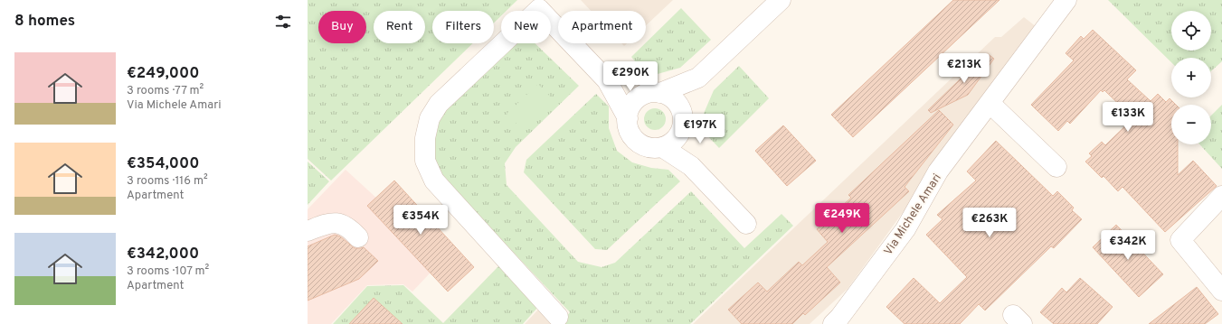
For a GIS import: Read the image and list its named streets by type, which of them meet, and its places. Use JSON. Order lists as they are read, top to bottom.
{
  "streets": {
    "street": ["Via Michele Amari"]
  },
  "page": {
    "heading": "8 homes",
    "map_buttons": ["+", "−"],
    "chip": [
      "Buy",
      "Rent",
      "Filters",
      "New",
      "Apartment"
    ],
    "list": [
      {
        "name": "€249,000",
        "note": "3 rooms · 77 m² · Via Michele Amari"
      },
      {
        "name": "€354,000",
        "note": "3 rooms · 116 m² · Apartment"
      },
      {
        "name": "€342,000",
        "note": "3 rooms · 107 m² · Apartment"
      }
    ],
    "price": [
      "€213K",
      "€290K",
      "€133K",
      "€197K",
      "€249K",
      "€354K",
      "€263K",
      "€342K"
    ]
  }
}
